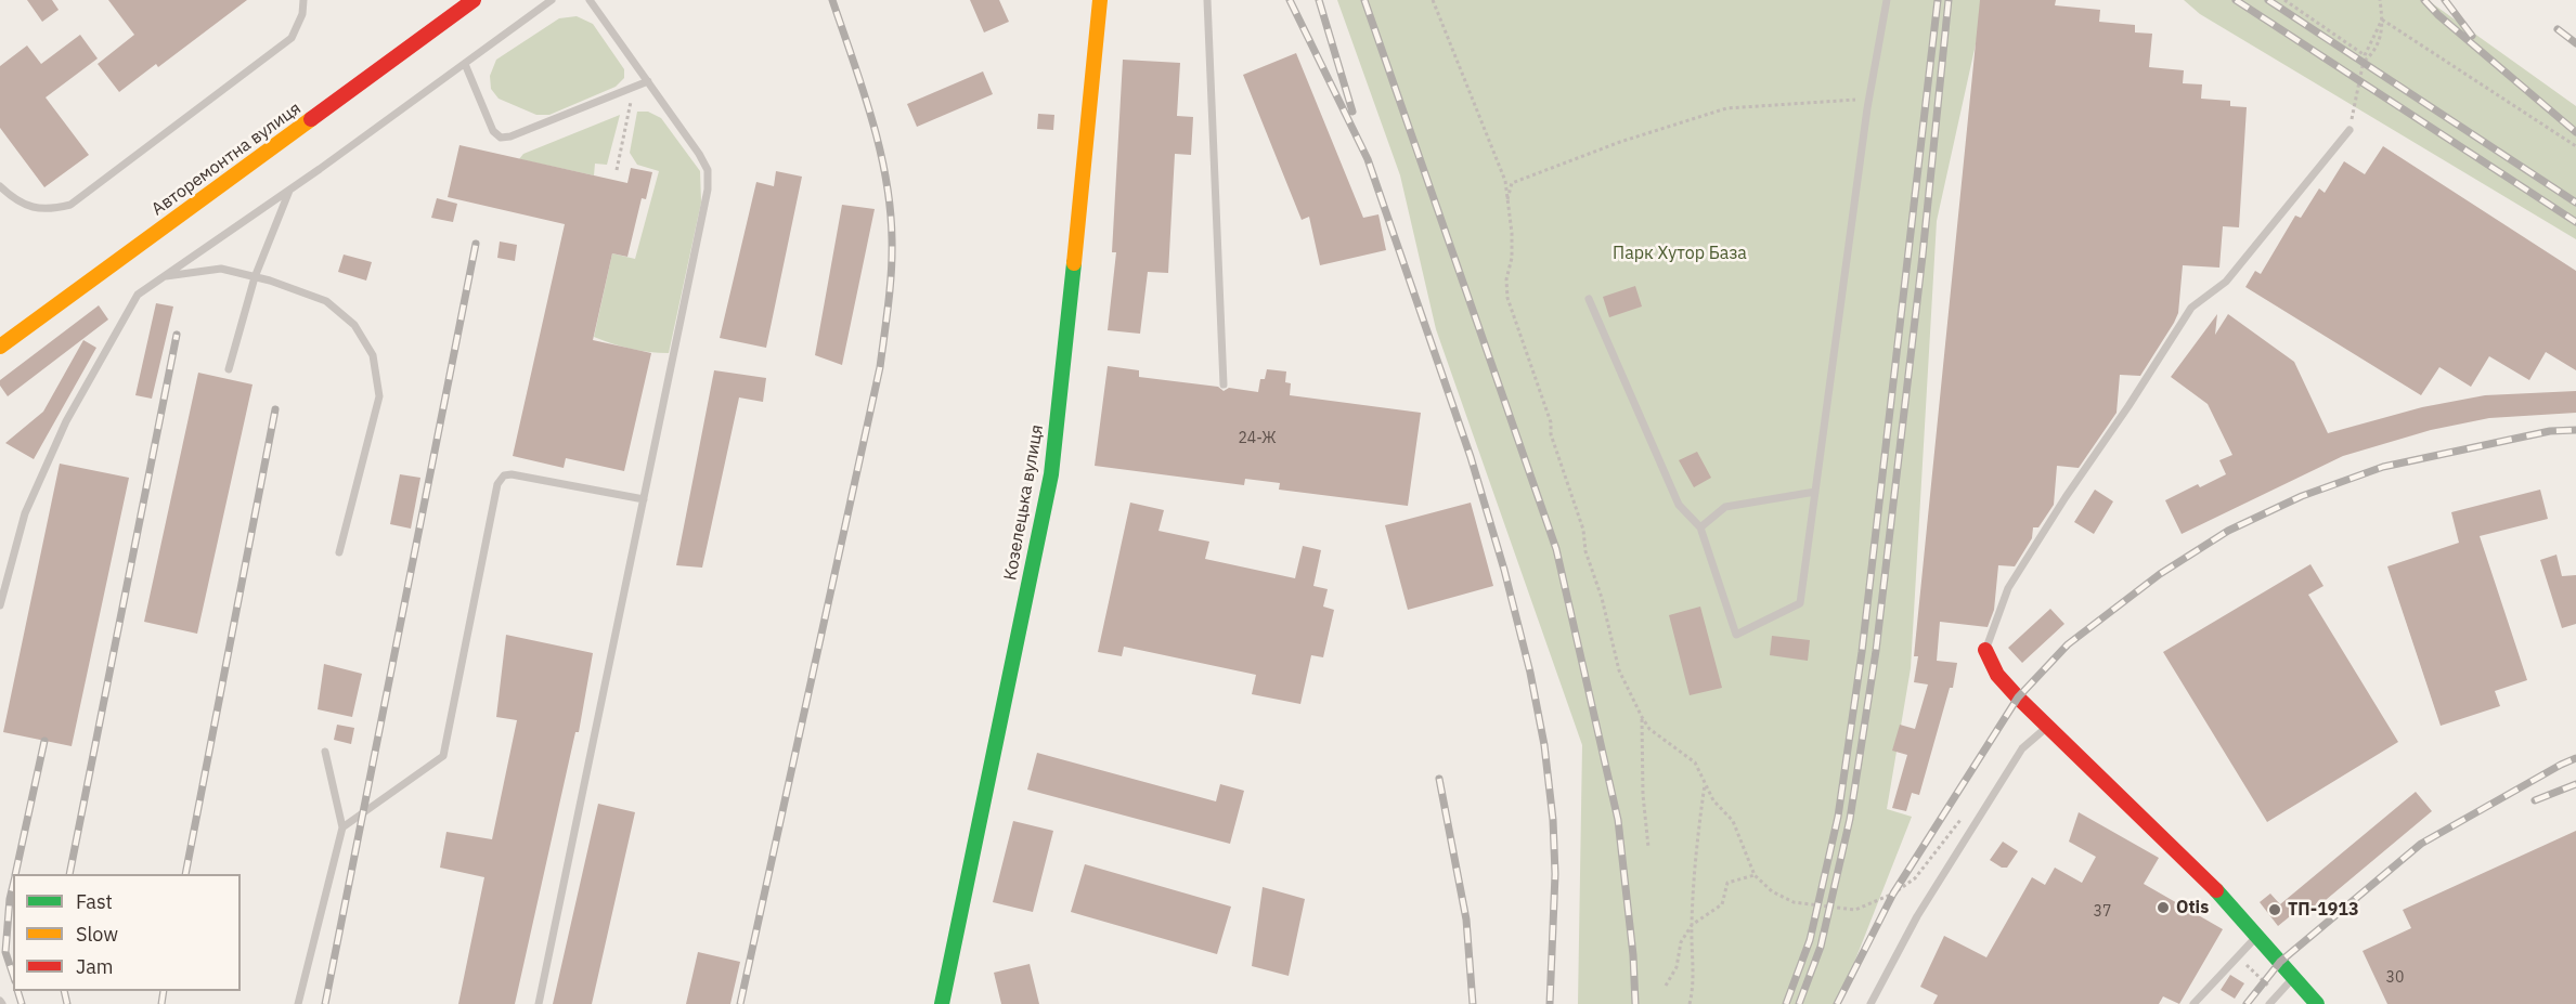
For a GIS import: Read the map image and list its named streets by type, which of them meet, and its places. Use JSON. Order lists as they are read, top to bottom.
{
  "streets": {
    "street": ["Авторемонтна вулиця", "Козелецька вулиця"]
  },
  "parks": ["Парк Хутор База"],
  "places": ["Otis", "ТП-1913"],
  "house_numbers": ["24-Ж", "37", "30"],
  "legend": ["Fast", "Slow", "Jam"]
}
